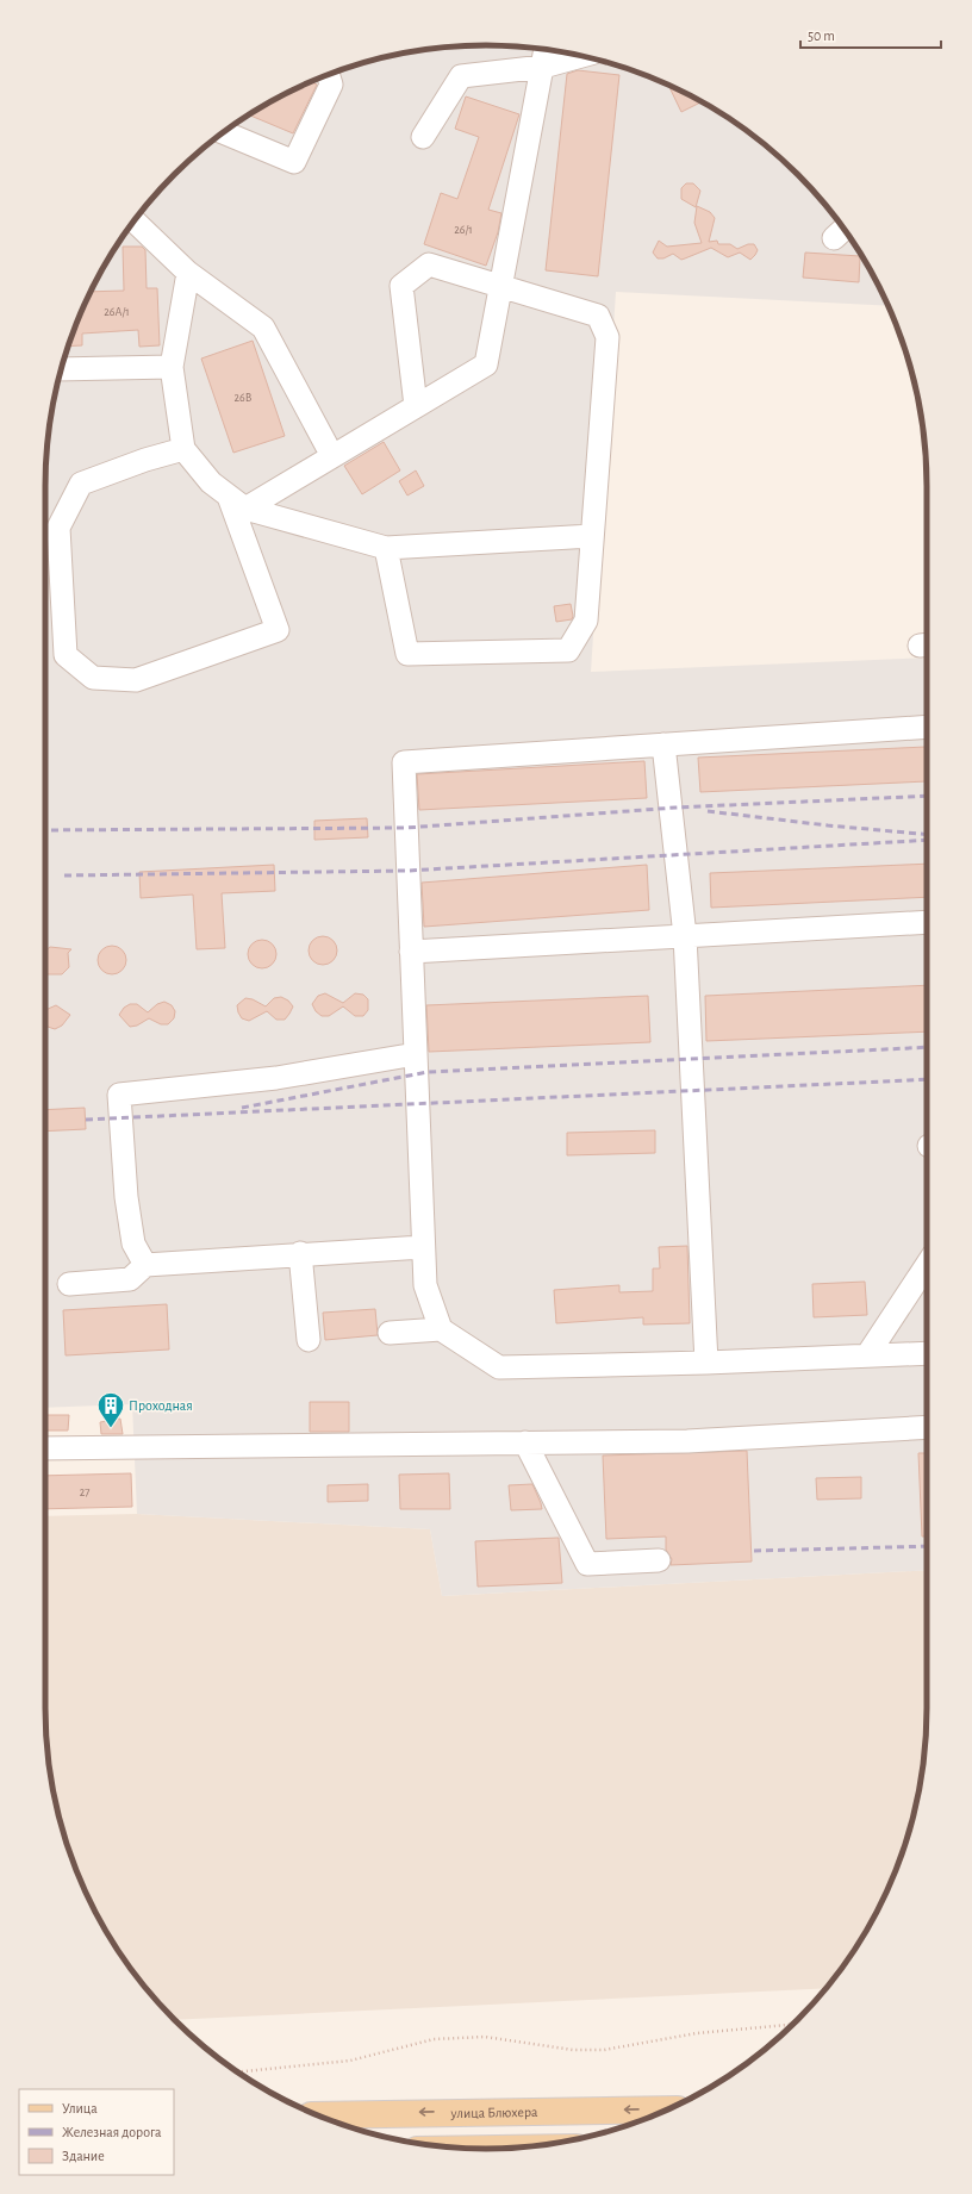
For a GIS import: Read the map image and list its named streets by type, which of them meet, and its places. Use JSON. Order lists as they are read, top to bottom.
{
  "streets": {
    "main road": ["улица Блюхера"]
  },
  "one_way": ["улица Блюхера"],
  "places": {
    "building": ["Проходная"]
  },
  "house_numbers": [
    "26/1",
    "26А/1",
    "26В",
    "27"
  ],
  "legend": ["Улица", "Железная дорога", "Здание"],
  "scale_bar": "50 m"
}
